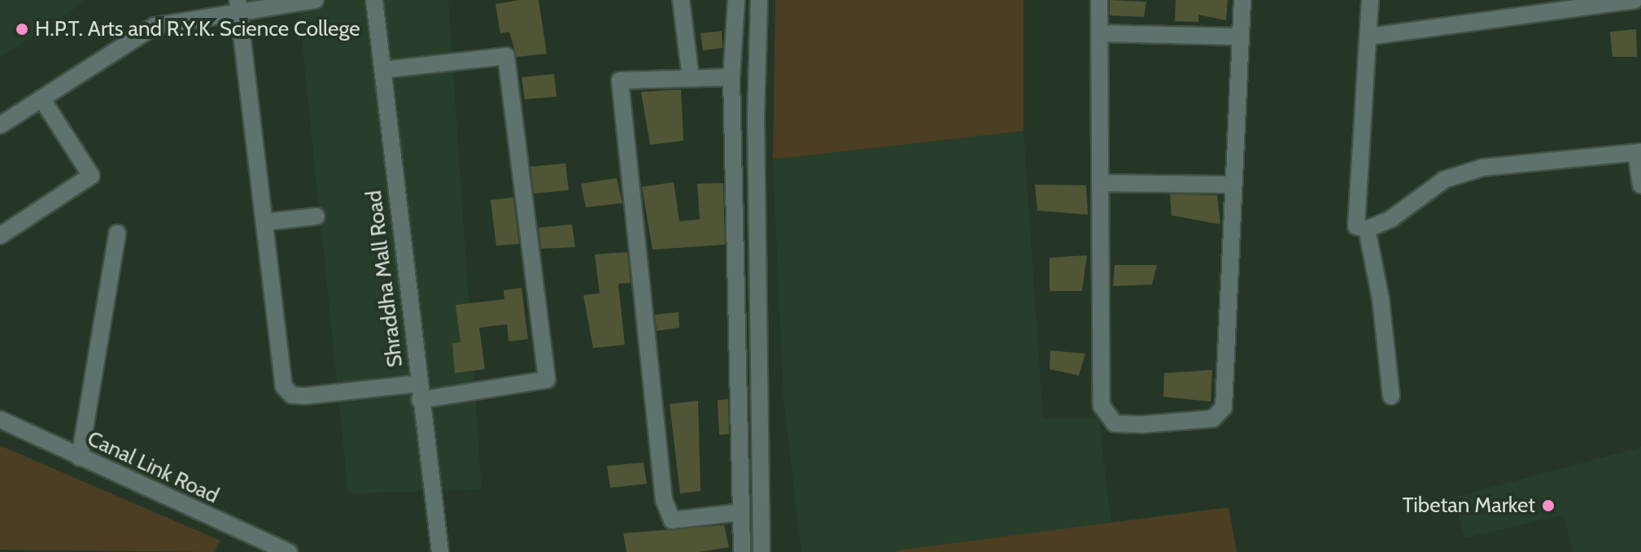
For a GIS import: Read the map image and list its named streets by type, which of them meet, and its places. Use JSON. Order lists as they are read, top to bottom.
{
  "streets": {
    "street": ["Shraddha Mall Road", "Canal Link Road"]
  },
  "places": ["H.P.T. Arts and R.Y.K. Science College", "Tibetan Market"]
}
